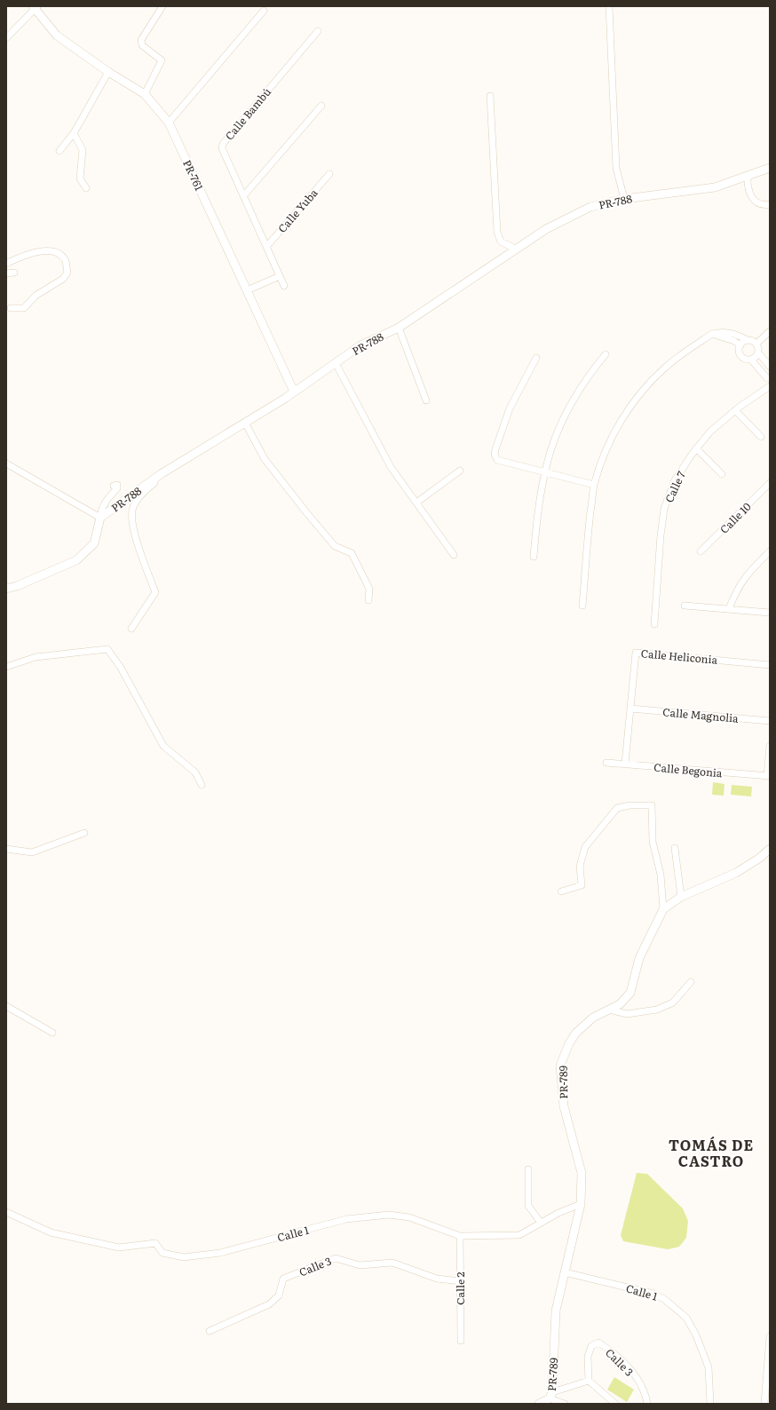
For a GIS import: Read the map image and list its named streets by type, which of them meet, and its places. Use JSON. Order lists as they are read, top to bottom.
{
  "streets": {
    "street": [
      "Calle Bambú",
      "PR-761",
      "PR-788",
      "Calle Yuba",
      "Calle 7",
      "Calle 10",
      "Calle Heliconia",
      "Calle Magnolia",
      "Calle Begonia",
      "PR-789",
      "Calle 1",
      "Calle 3",
      "Calle 2"
    ]
  },
  "crossings": [
    ["Calle Bambú", "Calle Yuba"],
    ["PR-761", "PR-788"],
    ["Calle Heliconia", "Calle Magnolia"],
    ["Calle Heliconia", "Calle Begonia"],
    ["PR-789", "Calle 1"],
    ["Calle 1", "Calle 2"],
    ["Calle 3", "Calle 2"]
  ],
  "districts": ["TOMÁS DE CASTRO"]
}
